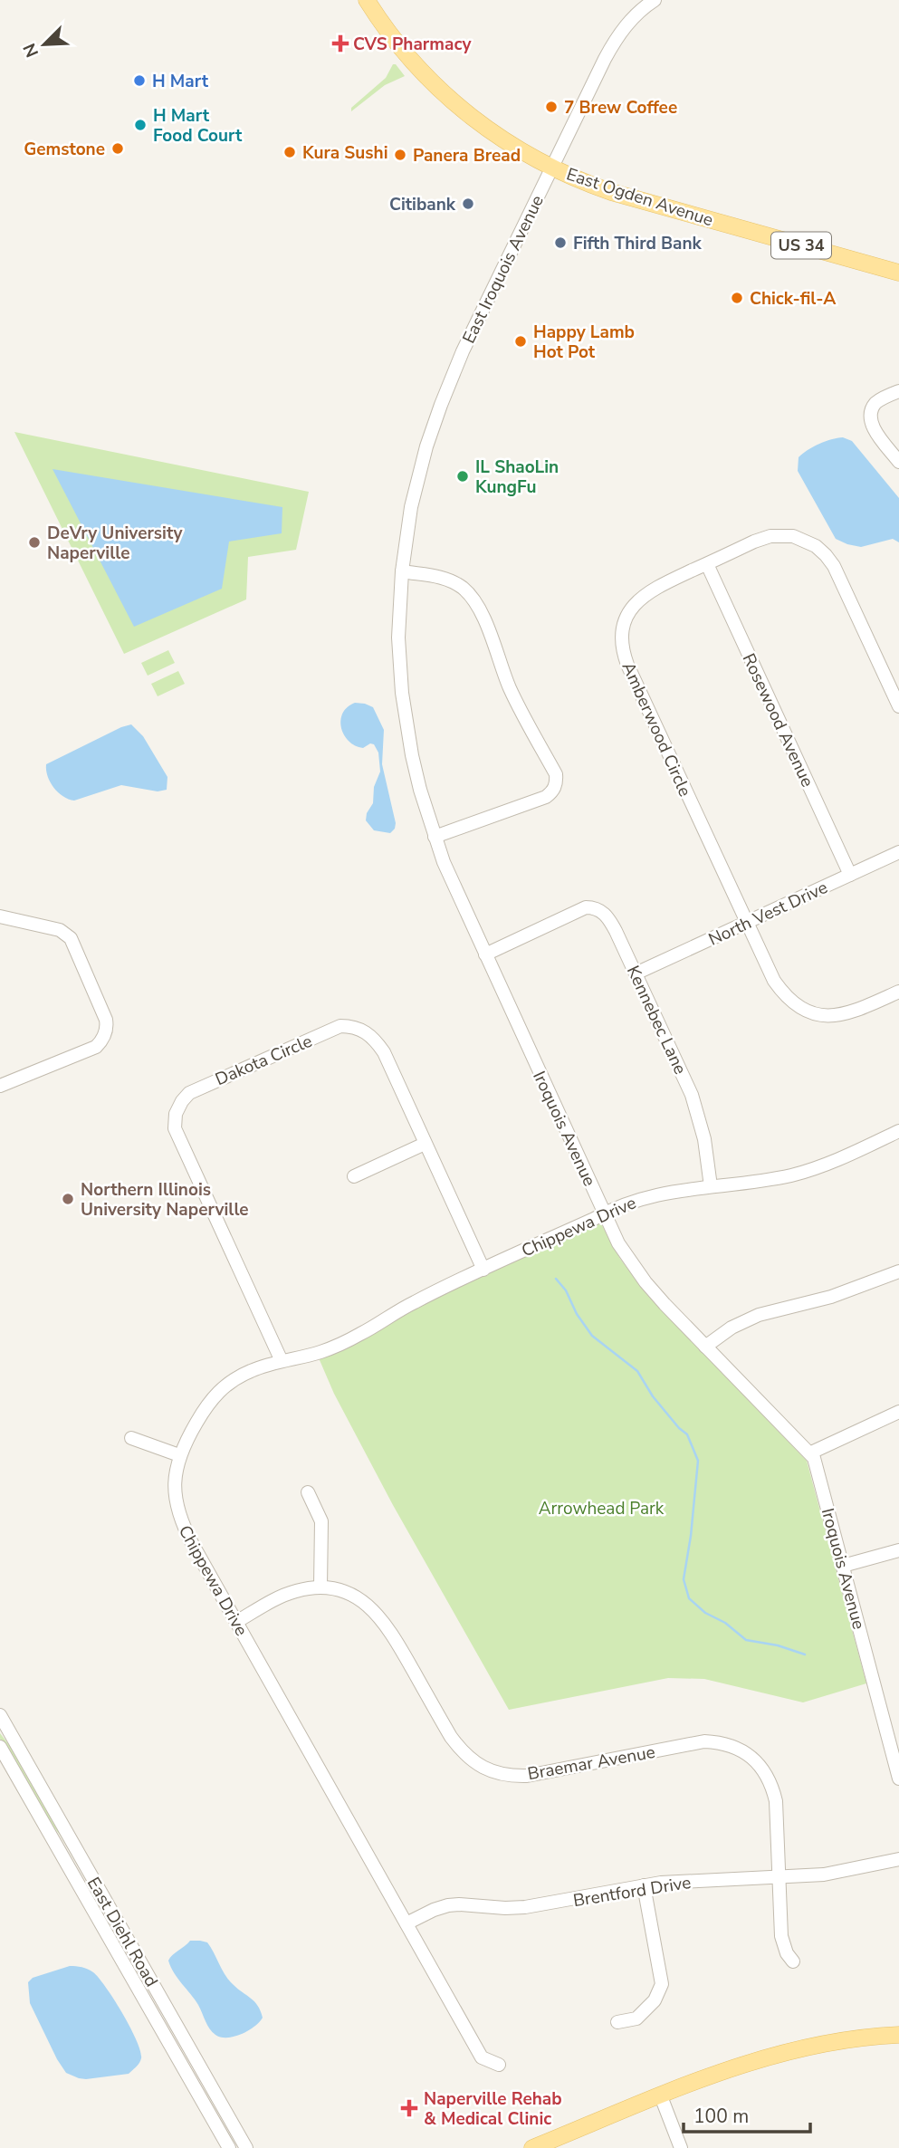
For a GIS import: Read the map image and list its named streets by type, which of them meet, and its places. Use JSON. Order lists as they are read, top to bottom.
{
  "streets": {
    "main road": ["East Ogden Avenue", "US 34"],
    "street": [
      "East Iroquois Avenue",
      "Rosewood Avenue",
      "Amberwood Circle",
      "North Vest Drive",
      "Kennebec Lane",
      "Dakota Circle",
      "Iroquois Avenue",
      "Chippewa Drive",
      "Braemar Avenue",
      "Brentford Drive",
      "East Diehl Road"
    ]
  },
  "crossings": [
    ["East Ogden Avenue", "East Iroquois Avenue"],
    ["East Iroquois Avenue", "Iroquois Avenue"],
    ["Rosewood Avenue", "Amberwood Circle"],
    ["Rosewood Avenue", "North Vest Drive"],
    ["Amberwood Circle", "North Vest Drive"],
    ["North Vest Drive", "Kennebec Lane"],
    ["Kennebec Lane", "Iroquois Avenue"],
    ["Kennebec Lane", "Chippewa Drive"],
    ["Dakota Circle", "Chippewa Drive"],
    ["Iroquois Avenue", "Chippewa Drive"],
    ["Chippewa Drive", "Braemar Avenue"],
    ["Chippewa Drive", "Brentford Drive"],
    ["Braemar Avenue", "Brentford Drive"]
  ],
  "parks": ["Arrowhead Park"],
  "places": {
    "health": ["CVS Pharmacy", "Naperville Rehab & Medical Clinic"],
    "other": [
      "H Mart",
      "7 Brew Coffee",
      "H Mart Food Court",
      "Gemstone",
      "Kura Sushi",
      "Panera Bread",
      "Citibank",
      "Fifth Third Bank",
      "Chick-fil-A",
      "Happy Lamb Hot Pot",
      "IL ShaoLin KungFu",
      "DeVry University Naperville",
      "Northern Illinois University Naperville"
    ]
  },
  "scale_bar": "100 m",
  "north": "bottom left"
}
